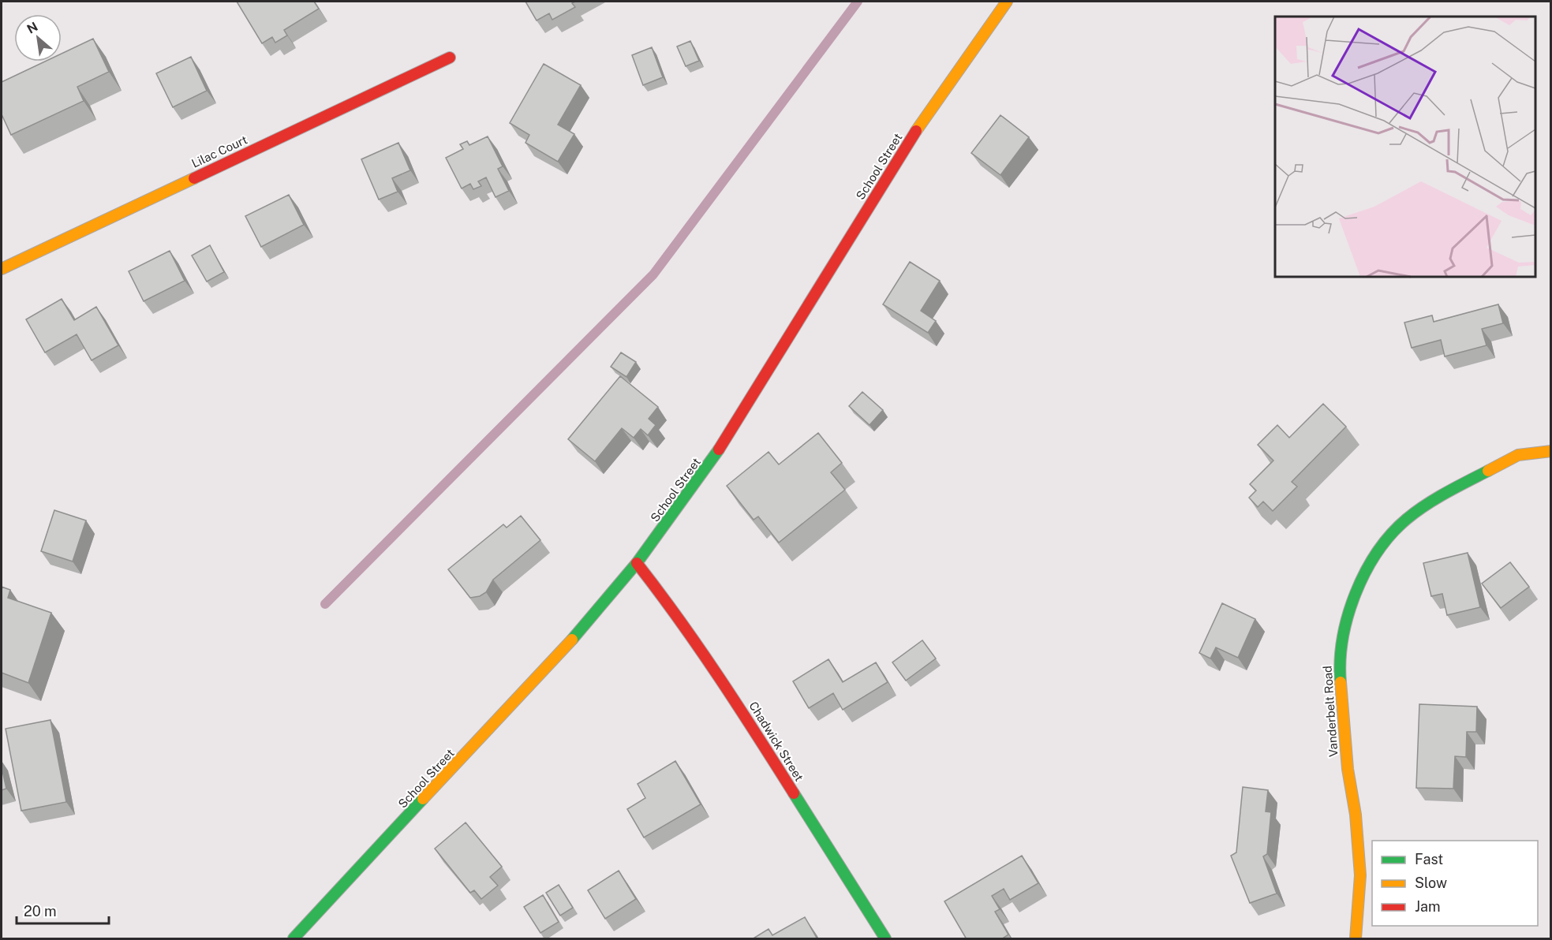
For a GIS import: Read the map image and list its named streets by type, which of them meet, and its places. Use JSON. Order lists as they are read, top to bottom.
{
  "streets": {
    "street": [
      "Lilac Court",
      "School Street",
      "Vanderbelt Road",
      "Chadwick Street"
    ]
  },
  "crossings": [
    ["School Street", "Chadwick Street"]
  ],
  "legend": ["Fast", "Slow", "Jam"],
  "scale_bar": "20 m",
  "north": "top left"
}
